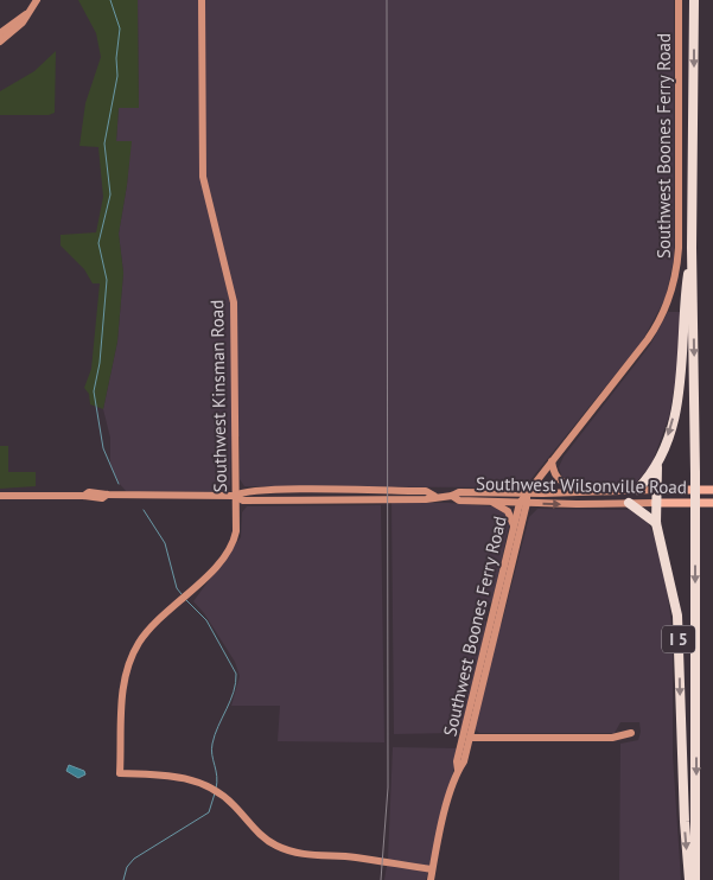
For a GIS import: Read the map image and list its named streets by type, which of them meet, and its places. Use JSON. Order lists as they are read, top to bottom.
{
  "streets": {
    "highway": ["I 5"],
    "main road": ["Southwest Wilsonville Road"],
    "street": ["Southwest Boones Ferry Road", "Southwest Kinsman Road"]
  },
  "crossings": [
    ["Southwest Boones Ferry Road", "Southwest Kinsman Road"],
    ["Southwest Boones Ferry Road", "Southwest Wilsonville Road"],
    ["Southwest Kinsman Road", "Southwest Wilsonville Road"],
    ["Southwest Wilsonville Road", "I 5"]
  ]
}
